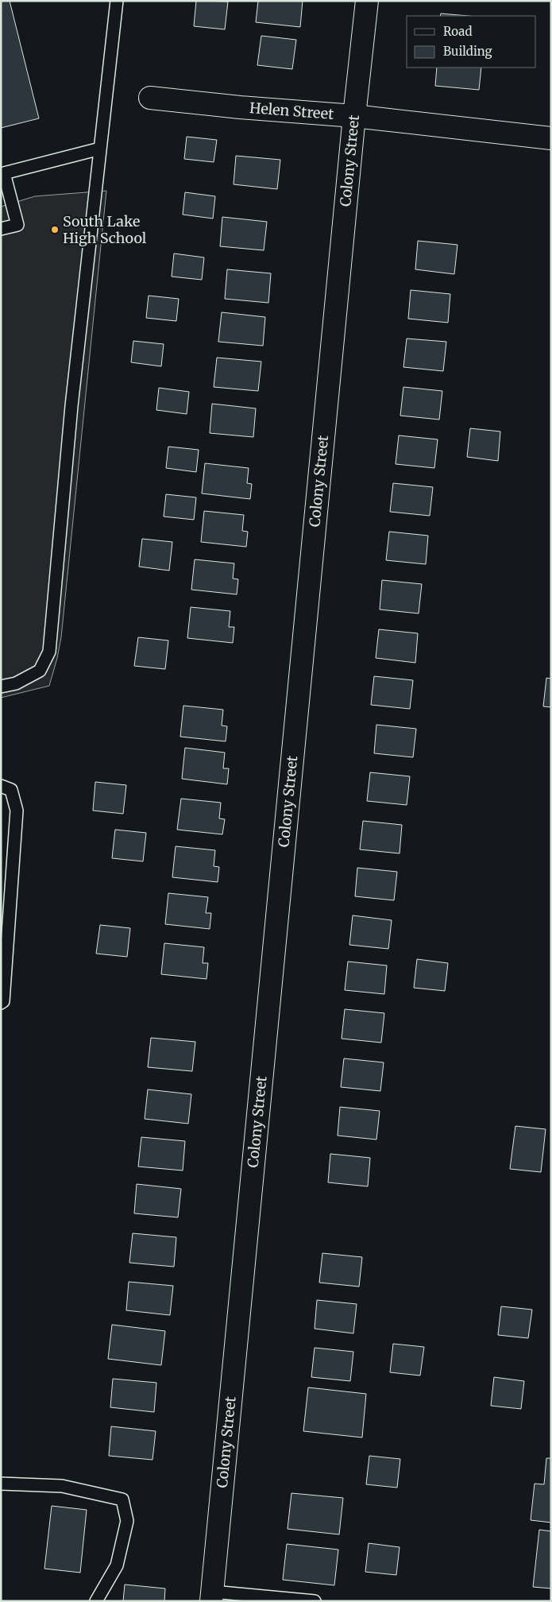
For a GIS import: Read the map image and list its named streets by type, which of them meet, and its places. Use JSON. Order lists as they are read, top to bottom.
{
  "streets": {
    "street": ["Helen Street", "Colony Street"]
  },
  "crossings": [
    ["Helen Street", "Colony Street"]
  ],
  "places": ["South Lake High School"],
  "legend": ["Road", "Building"]
}
